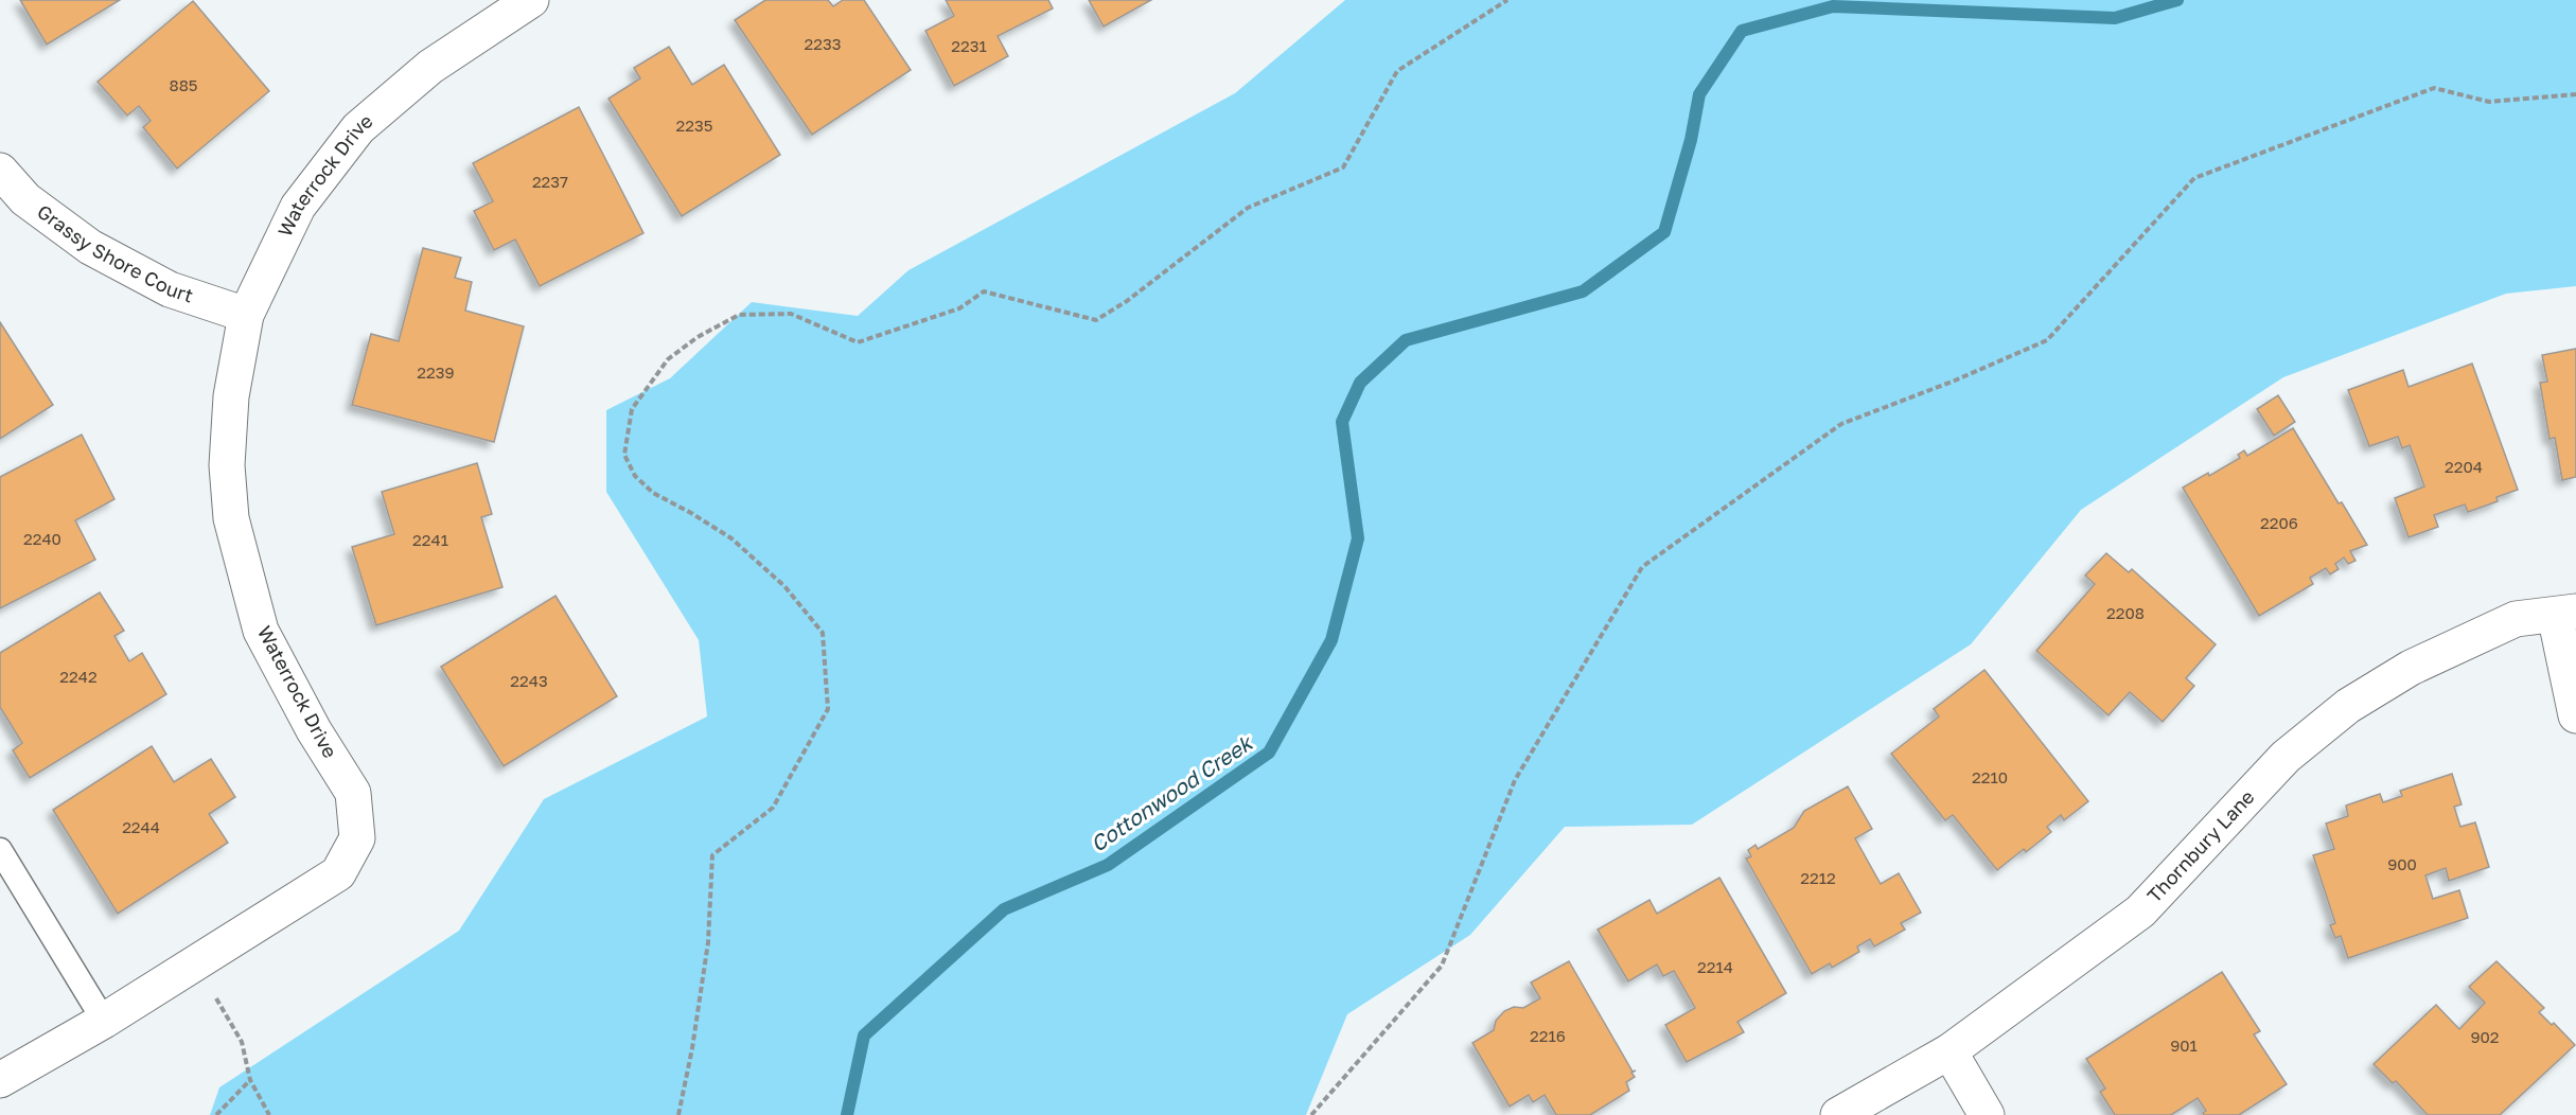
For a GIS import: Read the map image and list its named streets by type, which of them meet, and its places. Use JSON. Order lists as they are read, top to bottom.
{
  "streets": {
    "street": ["Waterrock Drive", "Grassy Shore Court", "Thornbury Lane"]
  },
  "crossings": [
    ["Waterrock Drive", "Grassy Shore Court"]
  ],
  "water": ["Cottonwood Creek"],
  "house_numbers": [
    "2233",
    "2231",
    "885",
    "2235",
    "2237",
    "2239",
    "2204",
    "2206",
    "2240",
    "2241",
    "2208",
    "2242",
    "2243",
    "2210",
    "2244",
    "900",
    "2212",
    "2214",
    "2216",
    "902",
    "901"
  ]
}
